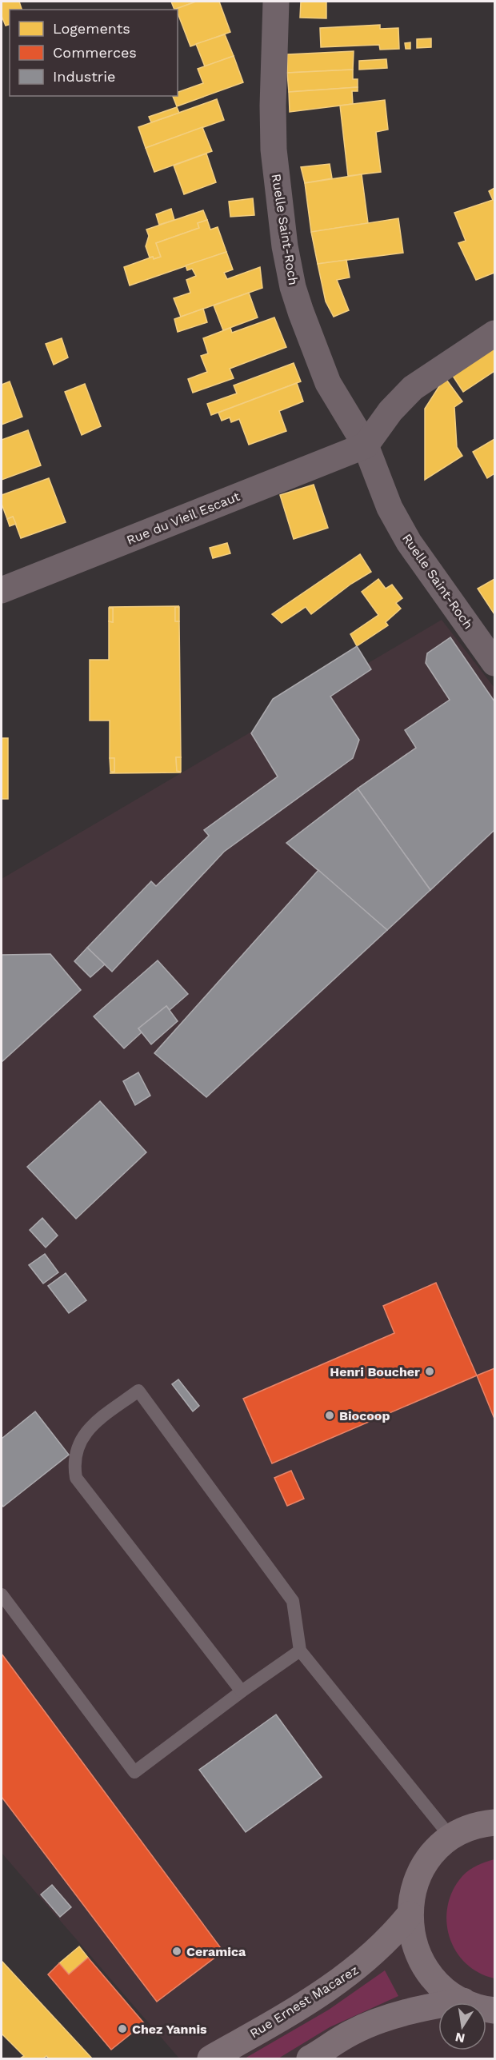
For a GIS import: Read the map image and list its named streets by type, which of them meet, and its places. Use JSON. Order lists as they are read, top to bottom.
{
  "streets": {
    "main road": ["Rue Ernest Macarez"],
    "street": ["Ruelle Saint-Roch", "Rue du Vieil Escaut"]
  },
  "crossings": [
    ["Ruelle Saint-Roch", "Rue du Vieil Escaut"]
  ],
  "places": [
    "Henri Boucher",
    "Biocoop",
    "Ceramica",
    "Chez Yannis"
  ],
  "legend": ["Logements", "Commerces", "Industrie"],
  "north": "bottom"
}
